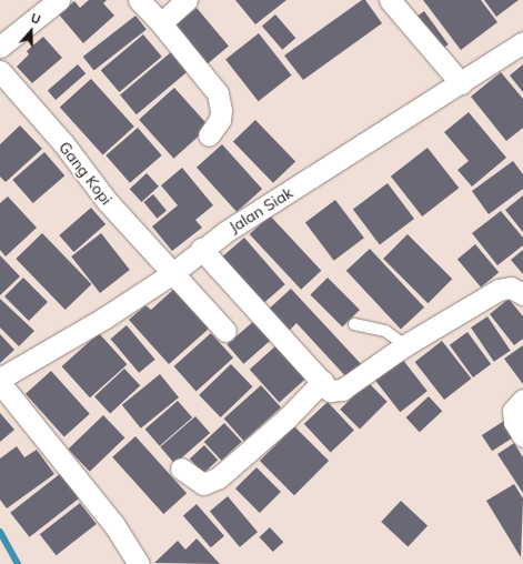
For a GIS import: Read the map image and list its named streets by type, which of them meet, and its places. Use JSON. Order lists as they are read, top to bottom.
{
  "streets": {
    "street": ["Gang Kopi", "Jalan Siak"]
  },
  "crossings": [
    ["Gang Kopi", "Jalan Siak"]
  ],
  "north": "top"
}
